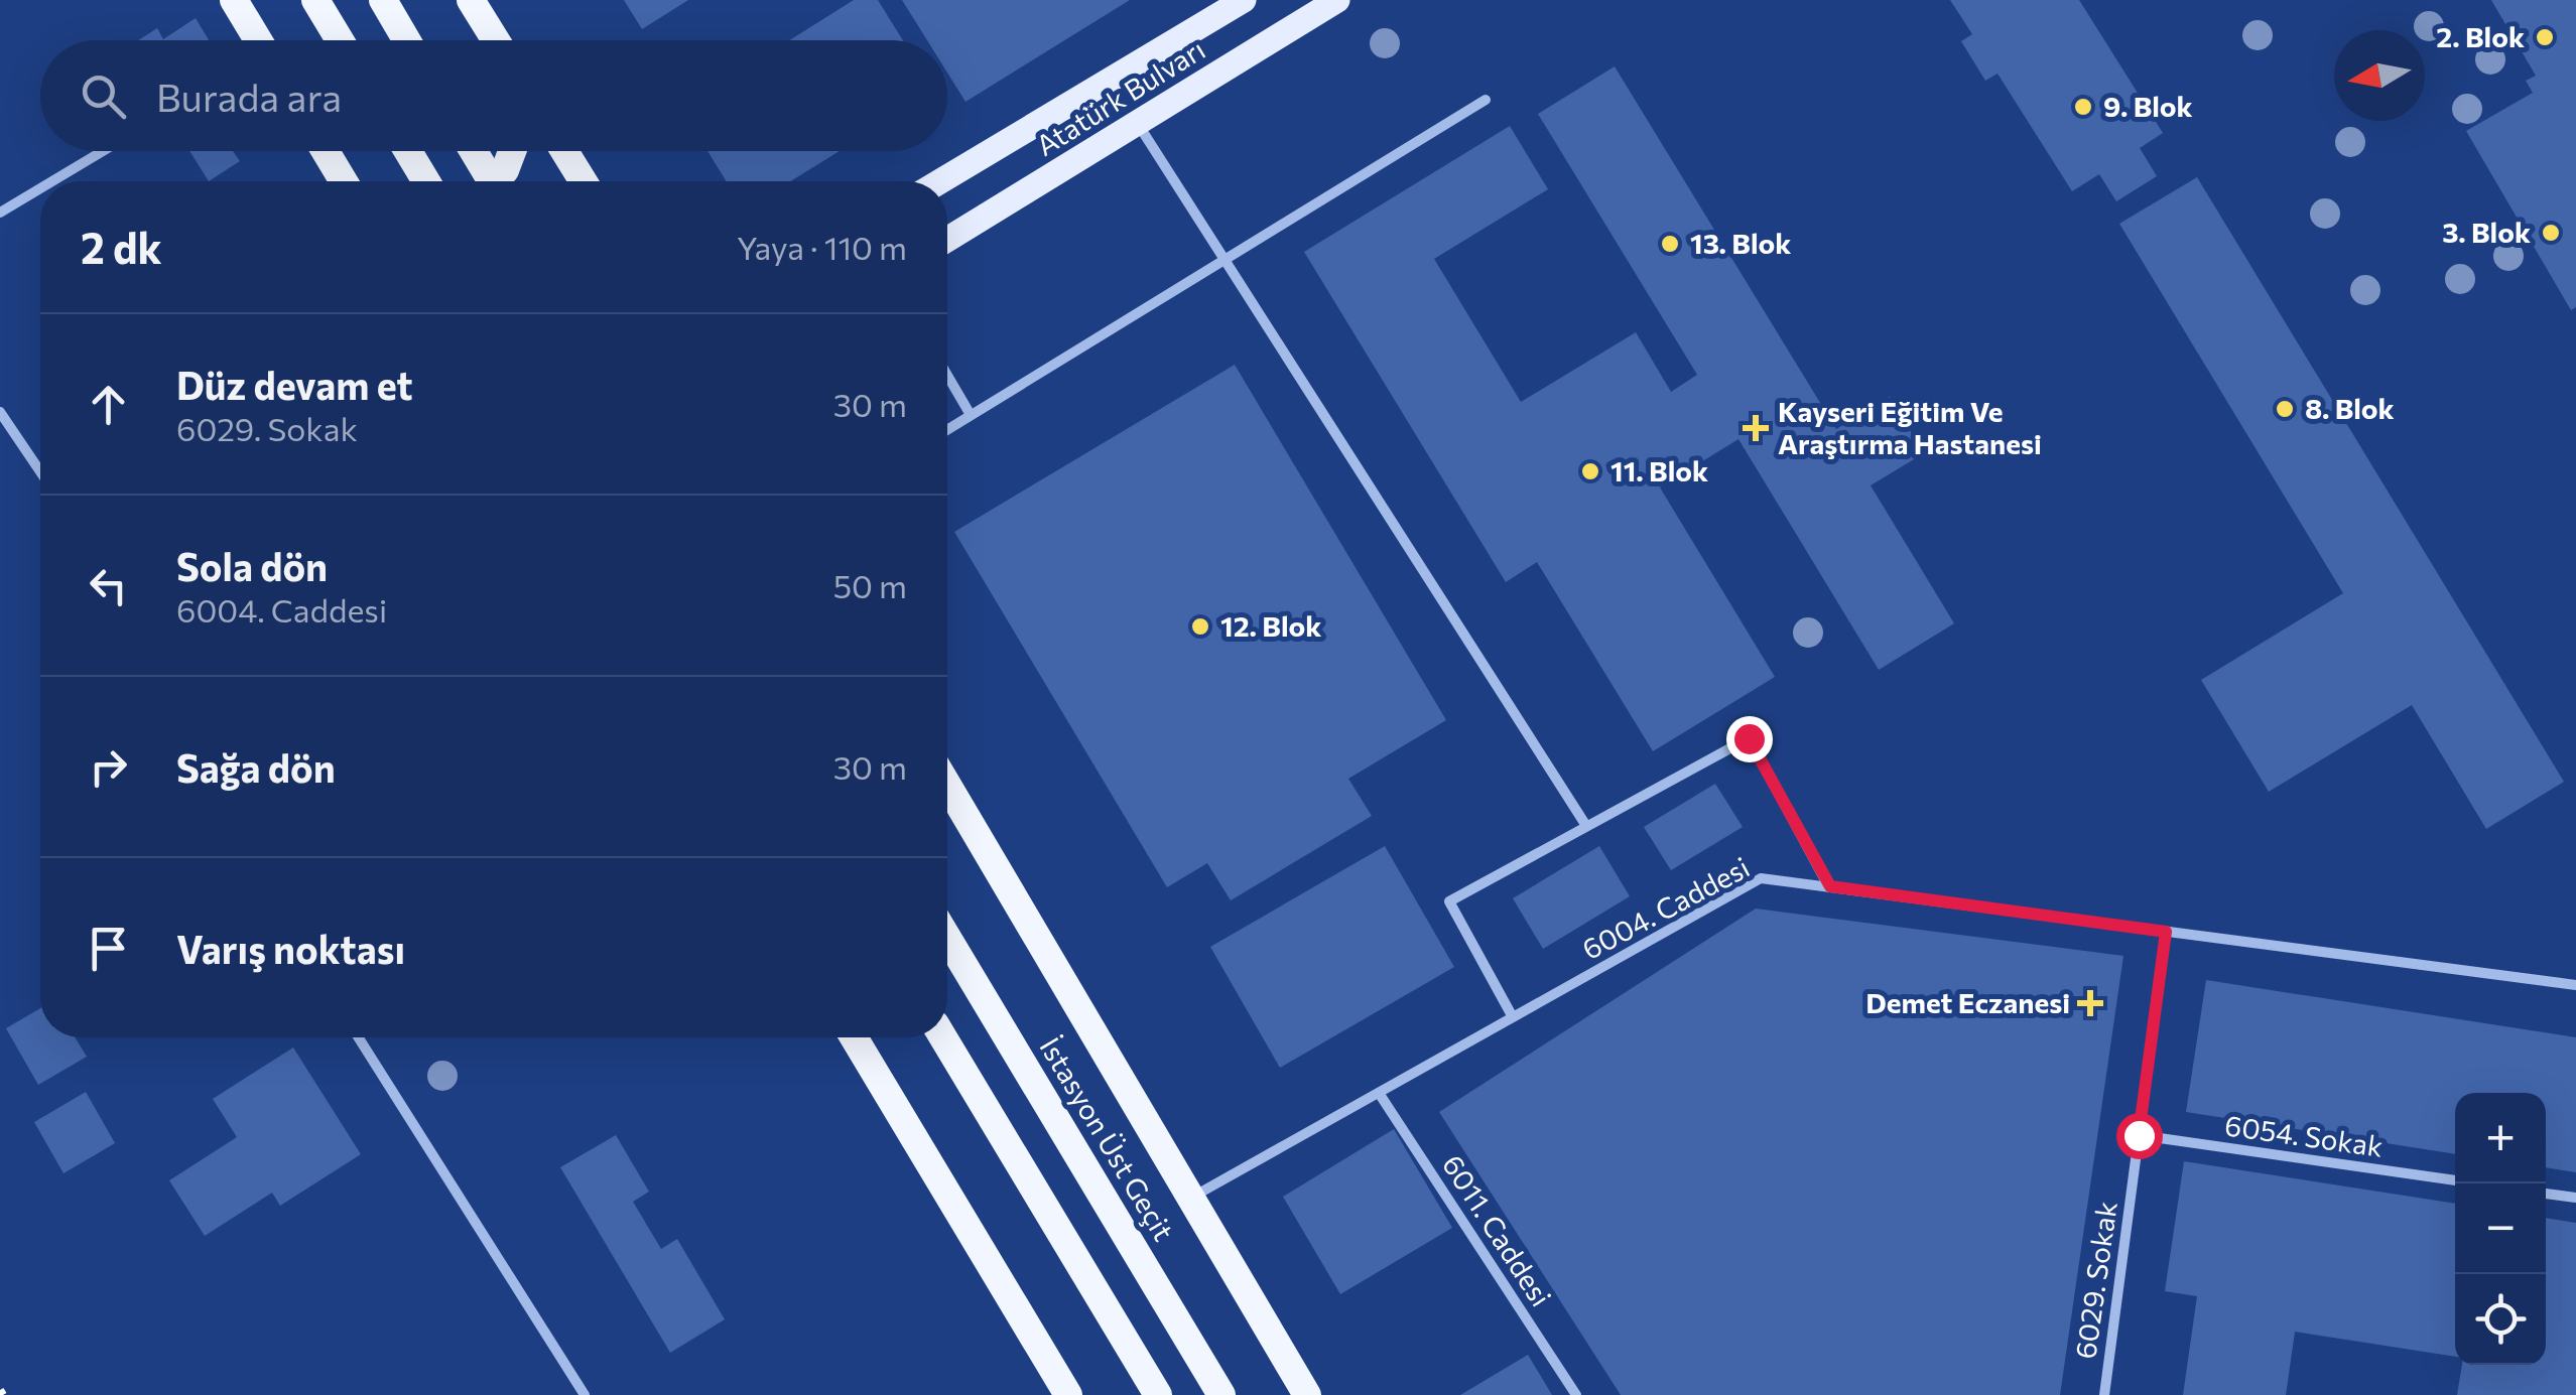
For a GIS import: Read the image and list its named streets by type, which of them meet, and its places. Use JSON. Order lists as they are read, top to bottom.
{
  "streets": {
    "highway": ["İstasyon Üst Geçit"],
    "main road": ["Atatürk Bulvarı"],
    "street": [
      "6004. Caddesi",
      "6054. Sokak",
      "6011. Caddesi",
      "6029. Sokak"
    ]
  },
  "crossings": [
    ["6004. Caddesi", "6011. Caddesi"],
    ["6004. Caddesi", "6029. Sokak"],
    ["6054. Sokak", "6029. Sokak"]
  ],
  "places": {
    "other": [
      "2. Blok",
      "9. Blok",
      "3. Blok",
      "13. Blok",
      "8. Blok",
      "11. Blok",
      "12. Blok"
    ],
    "health": ["Kayseri Eğitim Ve Araştırma Hastanesi", "Demet Eczanesi"]
  },
  "north": "left",
  "page": {
    "search": "Burada ara",
    "heading": ["2 dk", "Yaya · 110 m"],
    "list": [
      ["Düz devam et", "6029. Sokak", "30 m"],
      ["Sola dön", "6004. Caddesi", "50 m"],
      ["Sağa dön", "30 m"],
      "Varış noktası"
    ],
    "map_buttons": ["+", "−"]
  }
}
